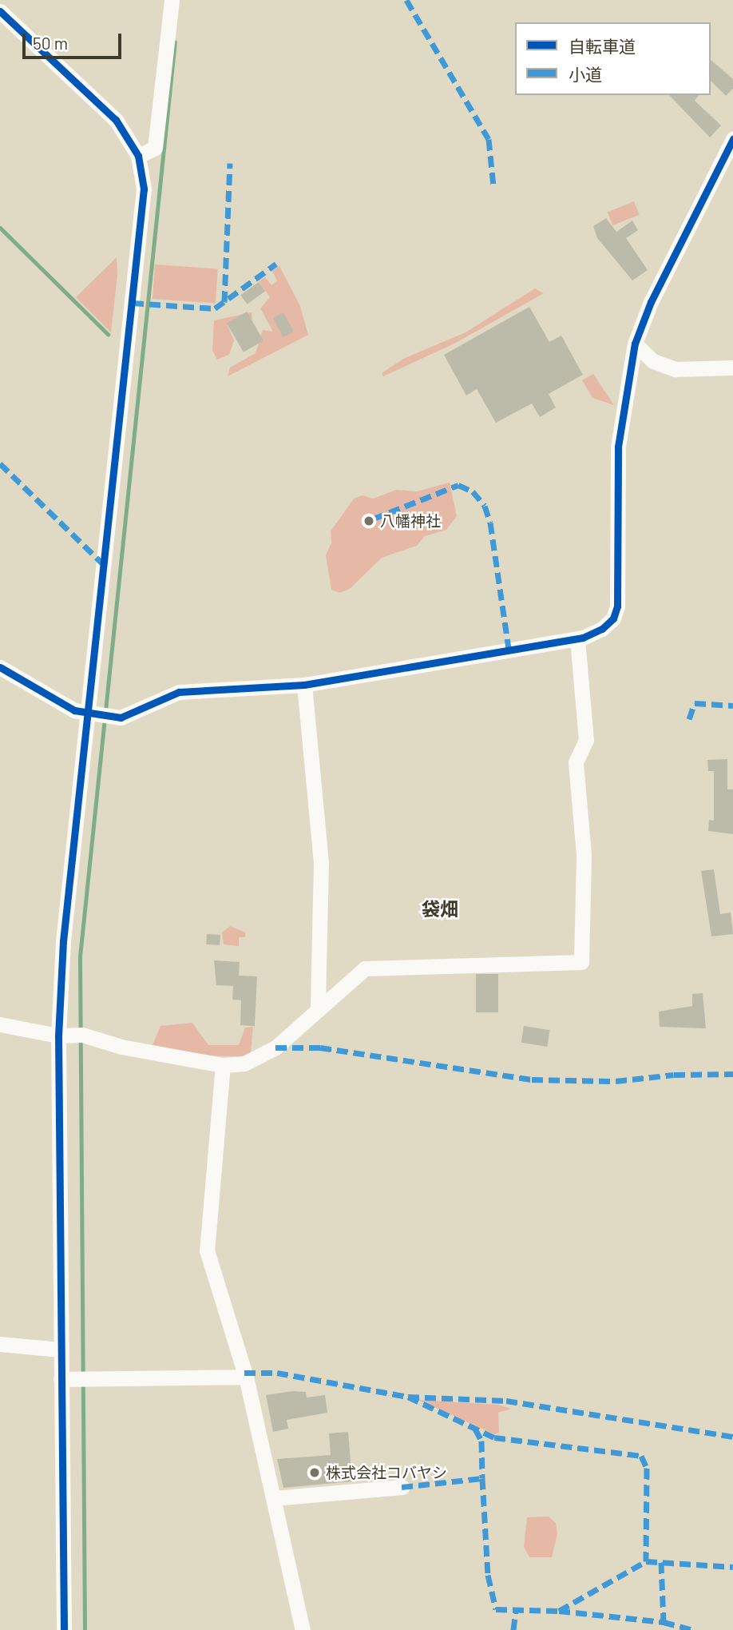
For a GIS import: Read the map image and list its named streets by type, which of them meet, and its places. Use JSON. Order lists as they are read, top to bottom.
{
  "districts": ["袋畑"],
  "places": ["八幡神社", "株式会社コバヤシ"],
  "legend": ["自転車道", "小道"],
  "scale_bar": "50 m"
}
